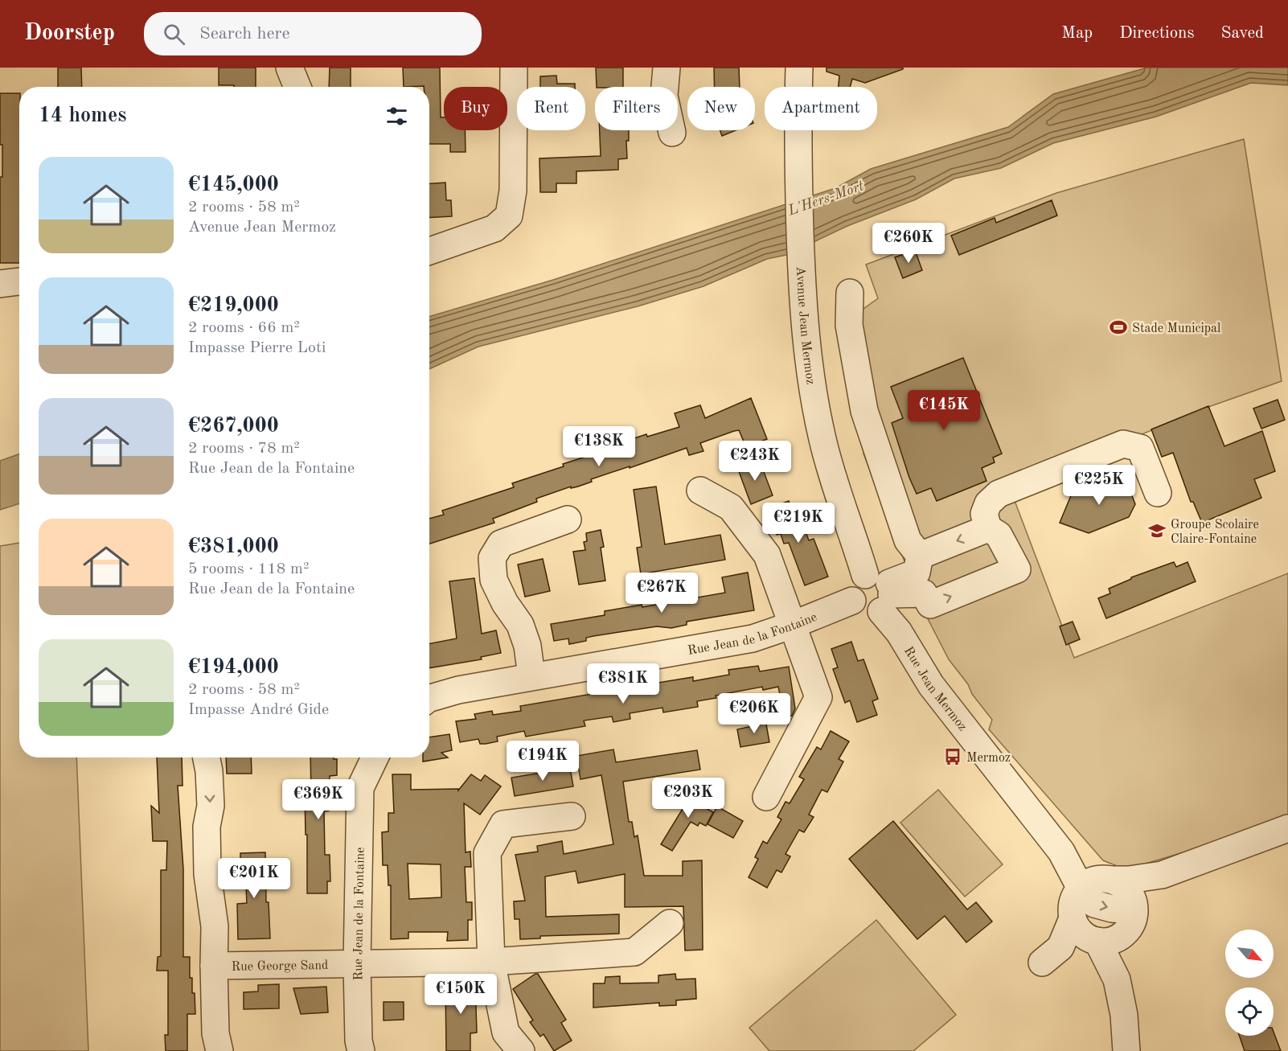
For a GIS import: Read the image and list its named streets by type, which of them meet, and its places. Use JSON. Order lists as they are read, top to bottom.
{
  "streets": {
    "street": [
      "Avenue Jean Mermoz",
      "Rue Jean de la Fontaine",
      "Rue Jean Mermoz",
      "Rue George Sand"
    ]
  },
  "crossings": [
    ["Avenue Jean Mermoz", "Rue Jean de la Fontaine"],
    ["Avenue Jean Mermoz", "Rue Jean Mermoz"],
    ["Rue Jean de la Fontaine", "Rue Jean Mermoz"],
    ["Rue Jean de la Fontaine", "Rue George Sand"]
  ],
  "water": ["L'Hers-Mort"],
  "places": {
    "sports": ["Stade Municipal"],
    "school or university": ["Groupe Scolaire Claire-Fontaine"],
    "bus stop": ["Mermoz"]
  },
  "north": "bottom right",
  "page": {
    "header": "Doorstep",
    "search": "Search here",
    "nav": ["Map", "Directions", "Saved"],
    "chip": [
      "Buy",
      "Rent",
      "Filters",
      "New",
      "Apartment"
    ],
    "heading": "14 homes",
    "list": [
      {
        "name": "€145,000",
        "note": "2 rooms · 58 m² · Avenue Jean Mermoz"
      },
      {
        "name": "€219,000",
        "note": "2 rooms · 66 m² · Impasse Pierre Loti"
      },
      {
        "name": "€267,000",
        "note": "2 rooms · 78 m² · Rue Jean de la Fontaine"
      },
      {
        "name": "€381,000",
        "note": "5 rooms · 118 m² · Rue Jean de la Fontaine"
      },
      {
        "name": "€194,000",
        "note": "2 rooms · 58 m² · Impasse André Gide"
      }
    ],
    "price": [
      "€260K",
      "€145K",
      "€138K",
      "€243K",
      "€225K",
      "€219K",
      "€267K",
      "€381K",
      "€206K",
      "€194K",
      "€203K",
      "€369K",
      "€201K",
      "€150K"
    ]
  }
}
